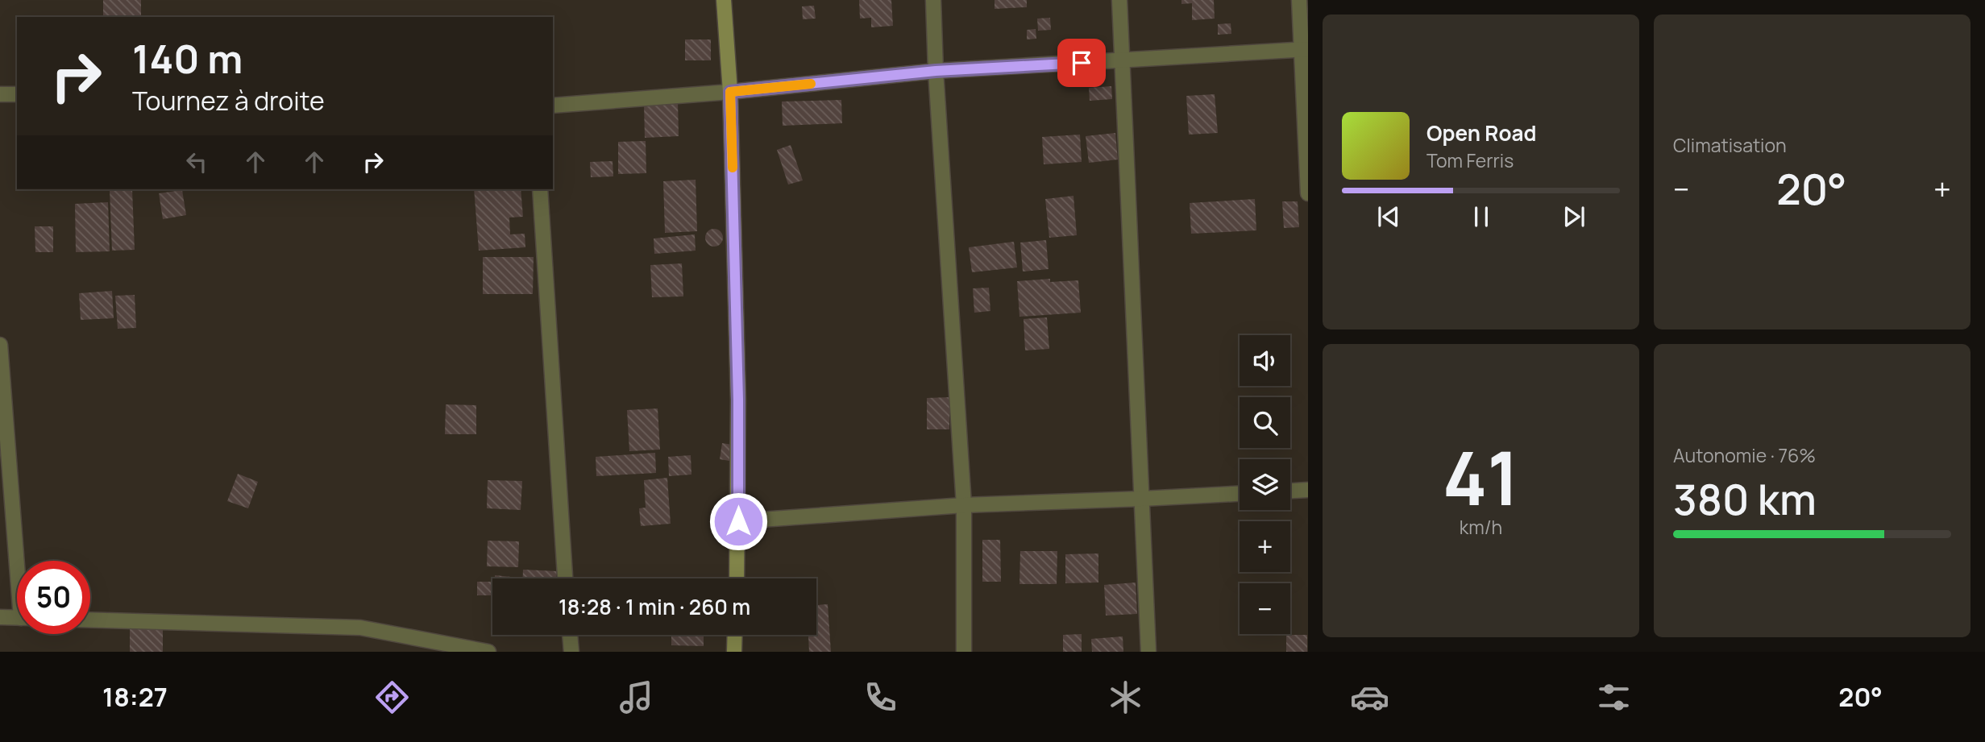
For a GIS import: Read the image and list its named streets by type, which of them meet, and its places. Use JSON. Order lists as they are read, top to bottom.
{
  "page": {
    "tile": [
      "Climatisation",
      ["41", "km/h"],
      ["Autonomie · 76%", "380 km"]
    ],
    "turn": ["140 m", "Tournez à droite"],
    "song": ["Open Road", "Tom Ferris"],
    "heat": ["−", "20°", "+"],
    "map_buttons": ["+", "−"],
    "limit": "50",
    "trip": "18:28 · 1 min · 260 m",
    "tabs": ["18:27", "20°"]
  }
}
